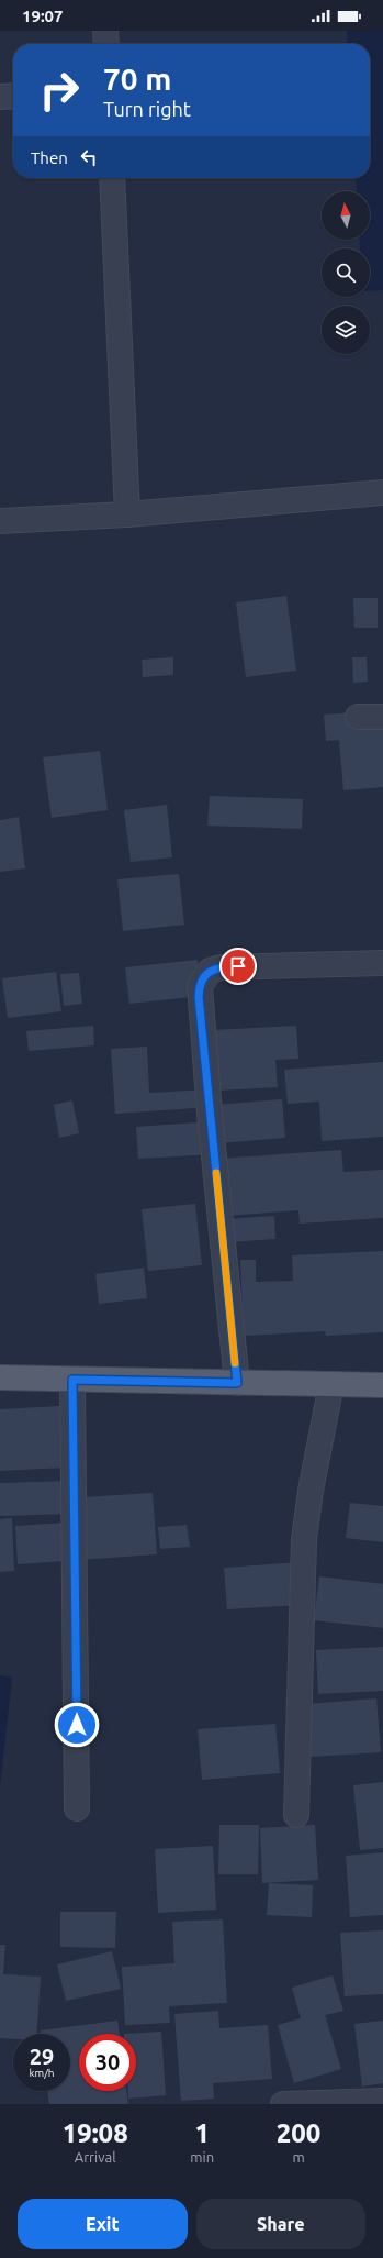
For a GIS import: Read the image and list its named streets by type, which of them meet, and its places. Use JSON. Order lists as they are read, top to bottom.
{
  "north": "top",
  "page": {
    "status": "19:07",
    "turn": ["70 m", "Turn right"],
    "then": "Then",
    "speed": "29 km/h",
    "limit": "30",
    "eta": [
      "19:08",
      "Arrival",
      "1",
      "min",
      "200",
      "m"
    ],
    "buttons": ["Exit", "Share"]
  }
}
